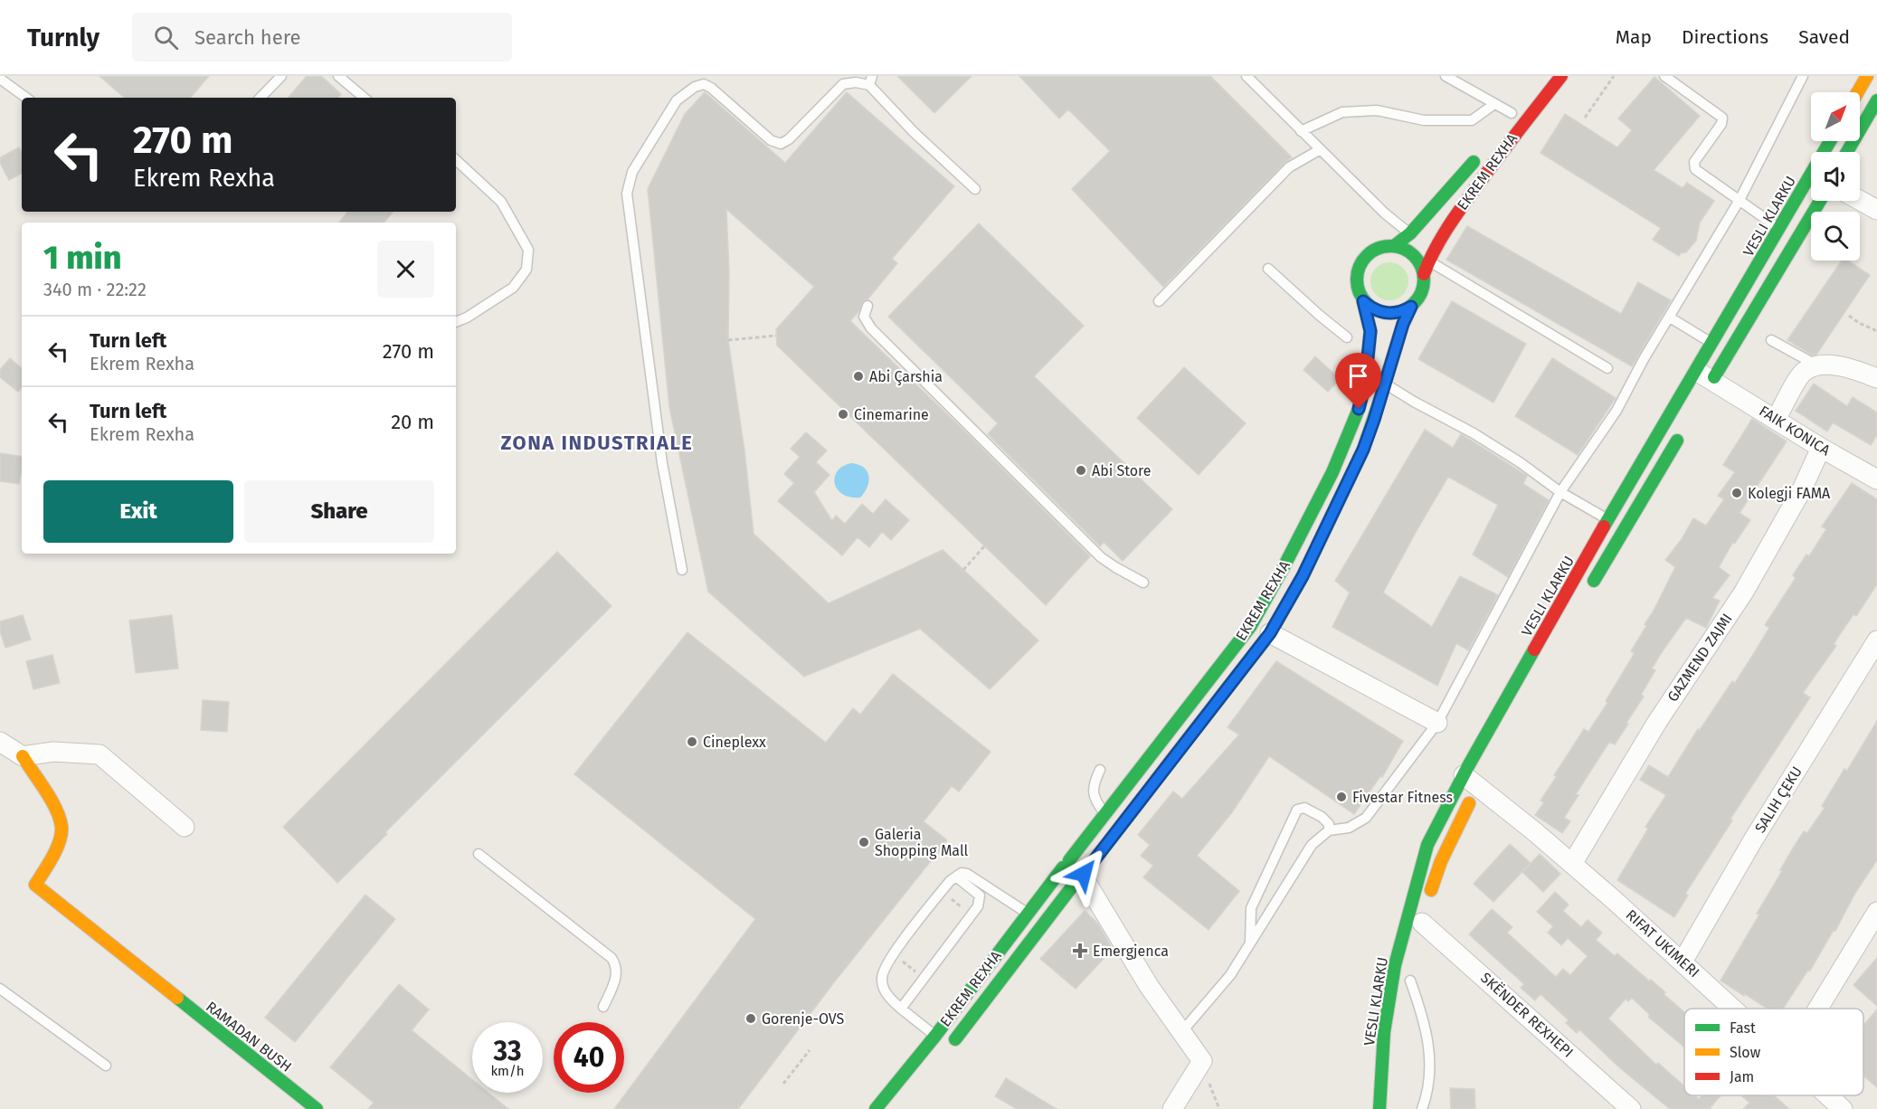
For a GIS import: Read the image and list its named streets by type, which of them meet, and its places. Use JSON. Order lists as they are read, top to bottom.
{
  "streets": {
    "street": [
      "EKREM REXHA",
      "VESLI KLARKU",
      "FAIK KONICA",
      "GAZMEND ZAJMI",
      "SALIH ÇEKU",
      "RIFAT UKIMERI",
      "SKËNDER REXHEPI",
      "RAMADAN BUSH"
    ]
  },
  "crossings": [
    ["VESLI KLARKU", "FAIK KONICA"],
    ["VESLI KLARKU", "RIFAT UKIMERI"],
    ["VESLI KLARKU", "SKËNDER REXHEPI"],
    ["FAIK KONICA", "GAZMEND ZAJMI"],
    ["GAZMEND ZAJMI", "RIFAT UKIMERI"],
    ["SALIH ÇEKU", "RIFAT UKIMERI"]
  ],
  "districts": ["ZONA INDUSTRIALE"],
  "places": {
    "other": [
      "Abi Çarshia",
      "Cinemarine",
      "Abi Store",
      "Kolegji FAMA",
      "Cineplexx",
      "Fivestar Fitness",
      "Galeria Shopping Mall",
      "Gorenje-OVS"
    ],
    "health": ["Emergjenca"]
  },
  "legend": ["Fast", "Slow", "Jam"],
  "north": "top right",
  "page": {
    "header": "Turnly",
    "search": "Search here",
    "nav": ["Map", "Directions", "Saved"],
    "turn": ["270 m", "Ekrem Rexha"],
    "heading": ["1 min", "340 m · 22:22"],
    "list": [
      {
        "name": "Turn left",
        "note": "Ekrem Rexha",
        "value": "270 m"
      },
      {
        "name": "Turn left",
        "note": "Ekrem Rexha",
        "value": "20 m"
      }
    ],
    "buttons": ["Exit", "Share"],
    "speed": "33 km/h",
    "limit": "40"
  }
}
